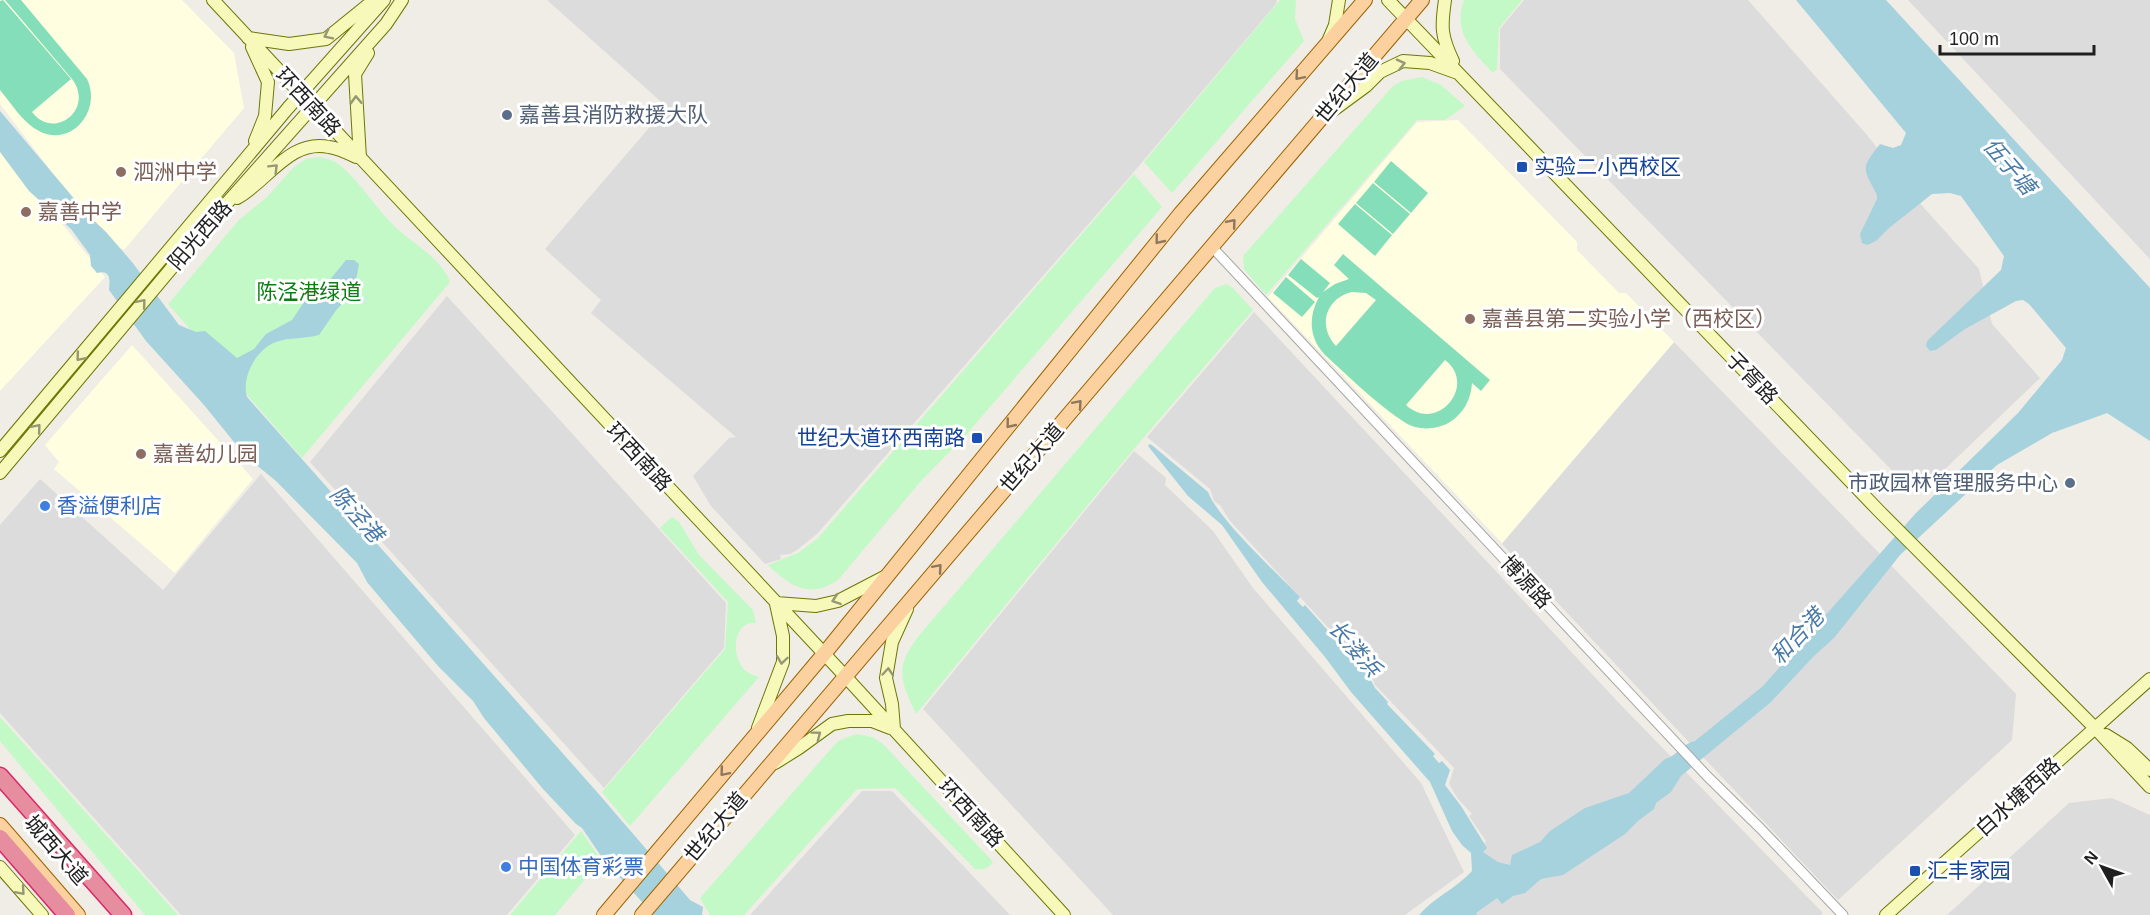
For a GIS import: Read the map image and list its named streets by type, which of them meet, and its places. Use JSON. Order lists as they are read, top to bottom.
{
  "streets": {
    "main road": ["世纪大道", "城西大道"],
    "street": [
      "环西南路",
      "阳光西路",
      "子胥路",
      "博源路",
      "白水塘西路"
    ]
  },
  "crossings": [
    ["世纪大道", "环西南路"],
    ["世纪大道", "子胥路"],
    ["世纪大道", "博源路"],
    ["环西南路", "阳光西路"],
    ["子胥路", "白水塘西路"]
  ],
  "water": [
    "伍子塘",
    "陈泾港",
    "和合港",
    "长溇浜"
  ],
  "parks": ["陈泾港绿道"],
  "places": {
    "other": [
      "嘉善县消防救援大队",
      "泗洲中学",
      "嘉善中学",
      "嘉善县第二实验小学（西校区）",
      "嘉善幼儿园",
      "市政园林管理服务中心",
      "香溢便利店",
      "中国体育彩票"
    ],
    "transit": ["实验二小西校区", "世纪大道环西南路", "汇丰家园"]
  },
  "scale_bar": "100 m",
  "north": "top left"
}
